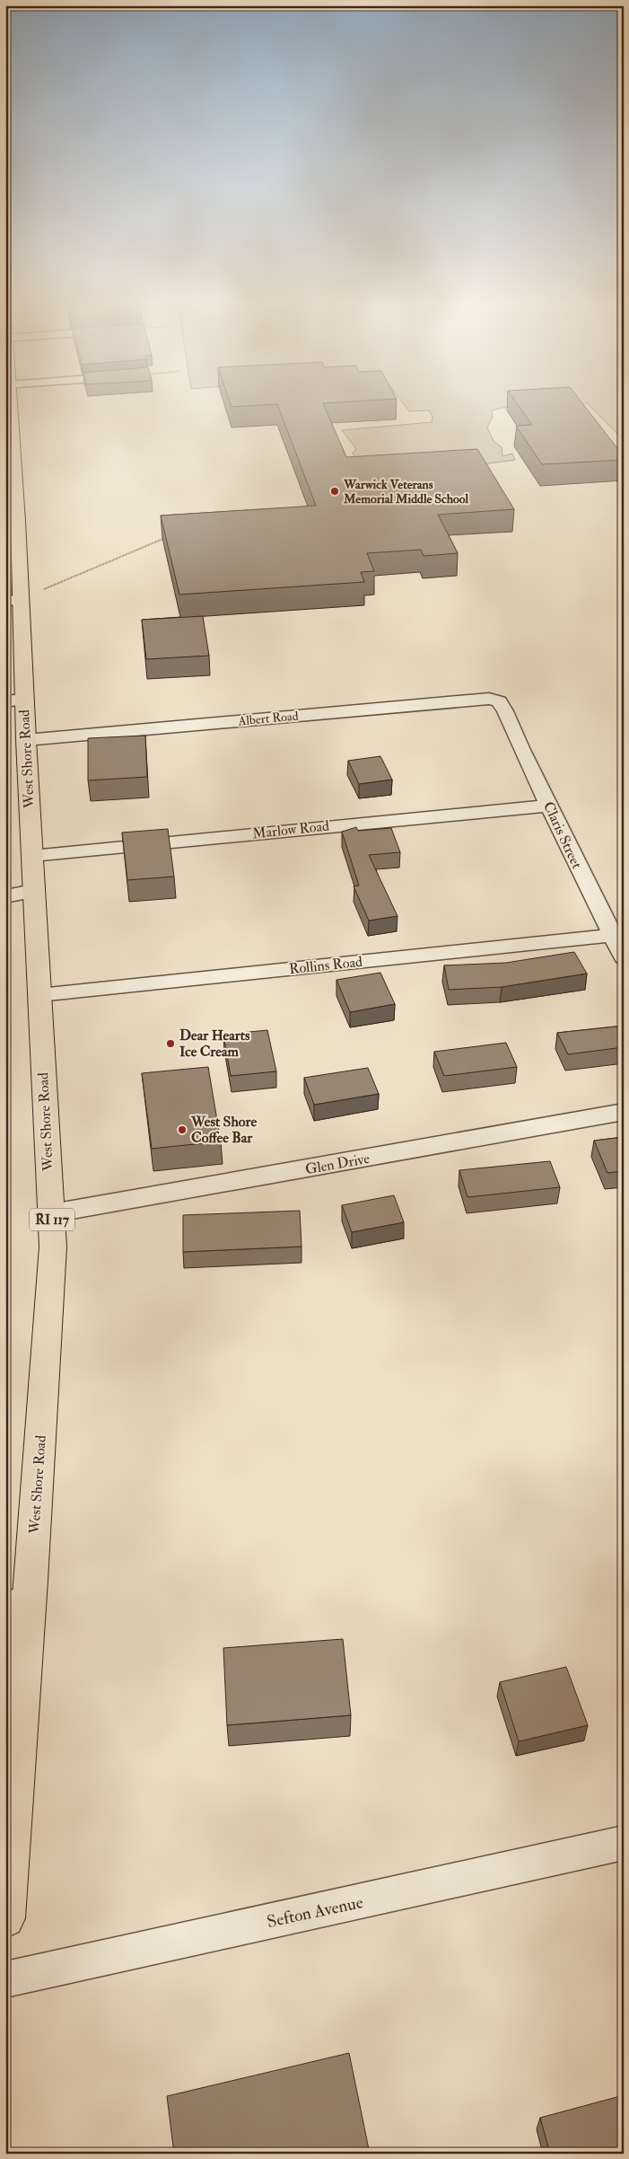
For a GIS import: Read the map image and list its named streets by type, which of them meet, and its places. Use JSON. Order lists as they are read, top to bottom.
{
  "streets": {
    "main road": ["West Shore Road", "RI 117"],
    "street": [
      "Albert Road",
      "Marlow Road",
      "Claris Street",
      "Rollins Road",
      "Glen Drive",
      "Sefton Avenue"
    ]
  },
  "crossings": [
    ["Albert Road", "West Shore Road"],
    ["Albert Road", "Claris Street"],
    ["West Shore Road", "Marlow Road"],
    ["West Shore Road", "Rollins Road"],
    ["West Shore Road", "Glen Drive"],
    ["Marlow Road", "Claris Street"],
    ["Claris Street", "Rollins Road"]
  ],
  "places": ["Warwick Veterans Memorial Middle School", "Dear Hearts Ice Cream", "West Shore Coffee Bar"]
}
